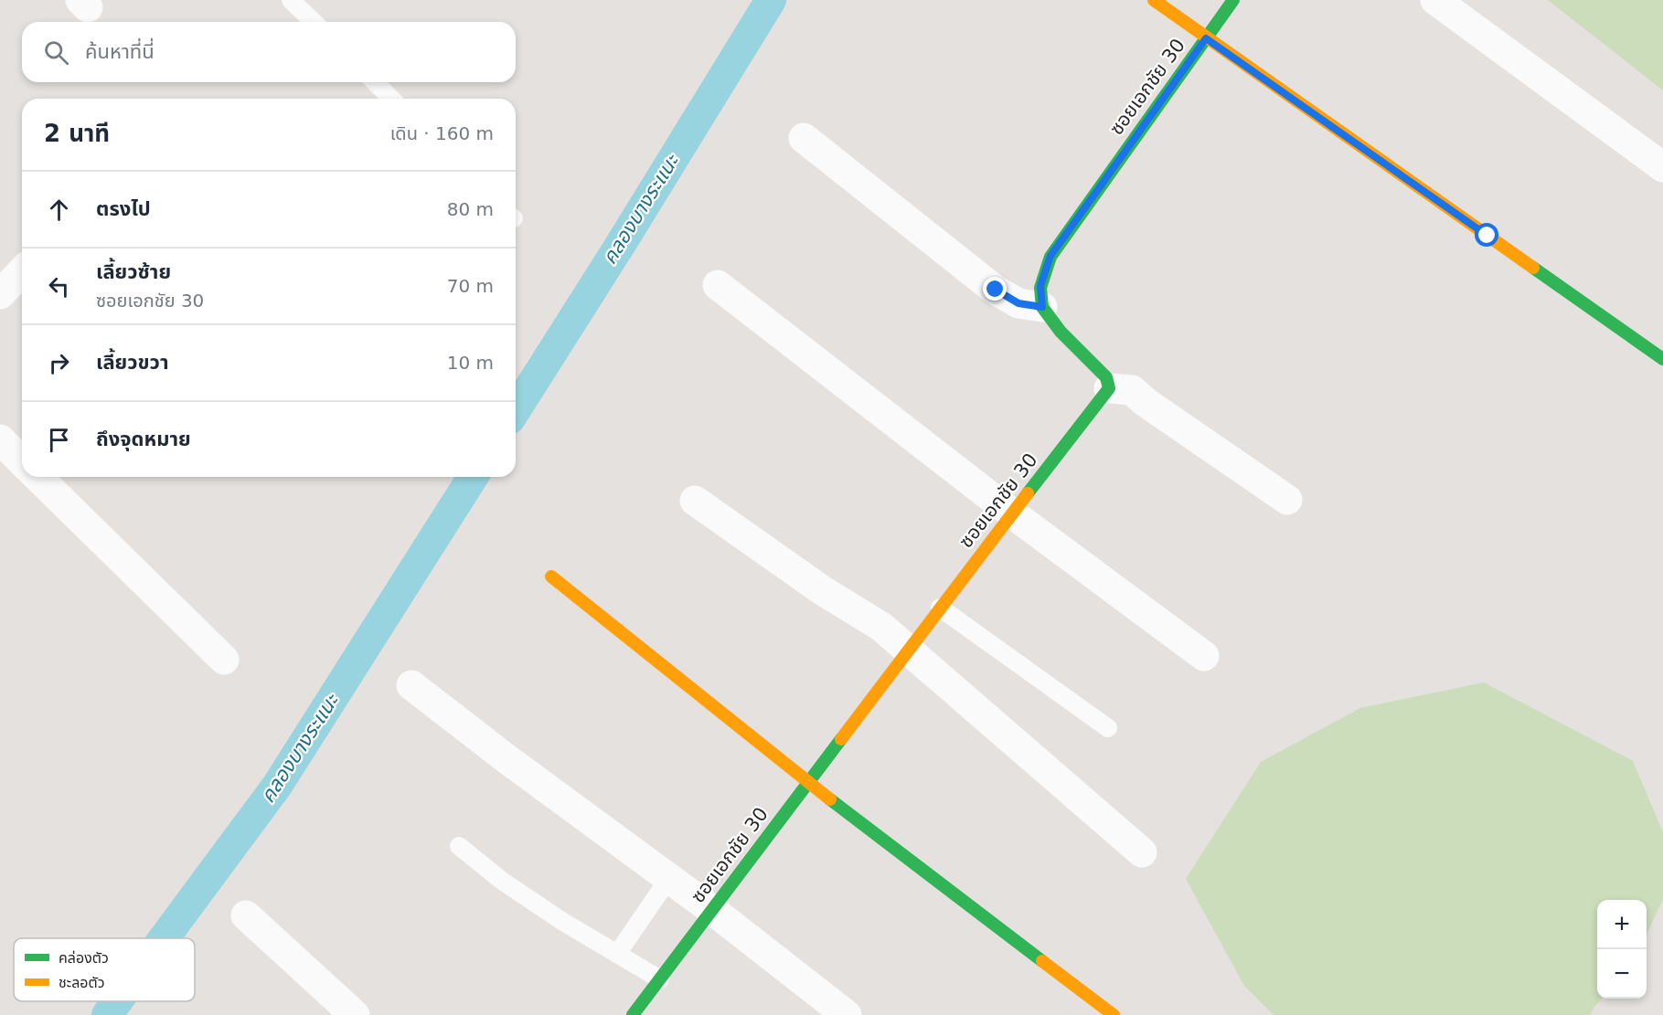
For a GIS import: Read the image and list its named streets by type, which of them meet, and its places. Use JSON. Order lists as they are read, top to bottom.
{
  "streets": {
    "street": ["ซอยเอกชัย 30"]
  },
  "water": ["คลองบางระแนะ"],
  "legend": ["คล่องตัว", "ชะลอตัว"],
  "page": {
    "search": "ค้นหาที่นี่",
    "heading": ["2 นาที", "เดิน · 160 m"],
    "list": [
      ["ตรงไป", "80 m"],
      ["เลี้ยวซ้าย", "ซอยเอกชัย 30", "70 m"],
      ["เลี้ยวขวา", "10 m"],
      "ถึงจุดหมาย"
    ],
    "map_buttons": ["+", "−"]
  }
}
